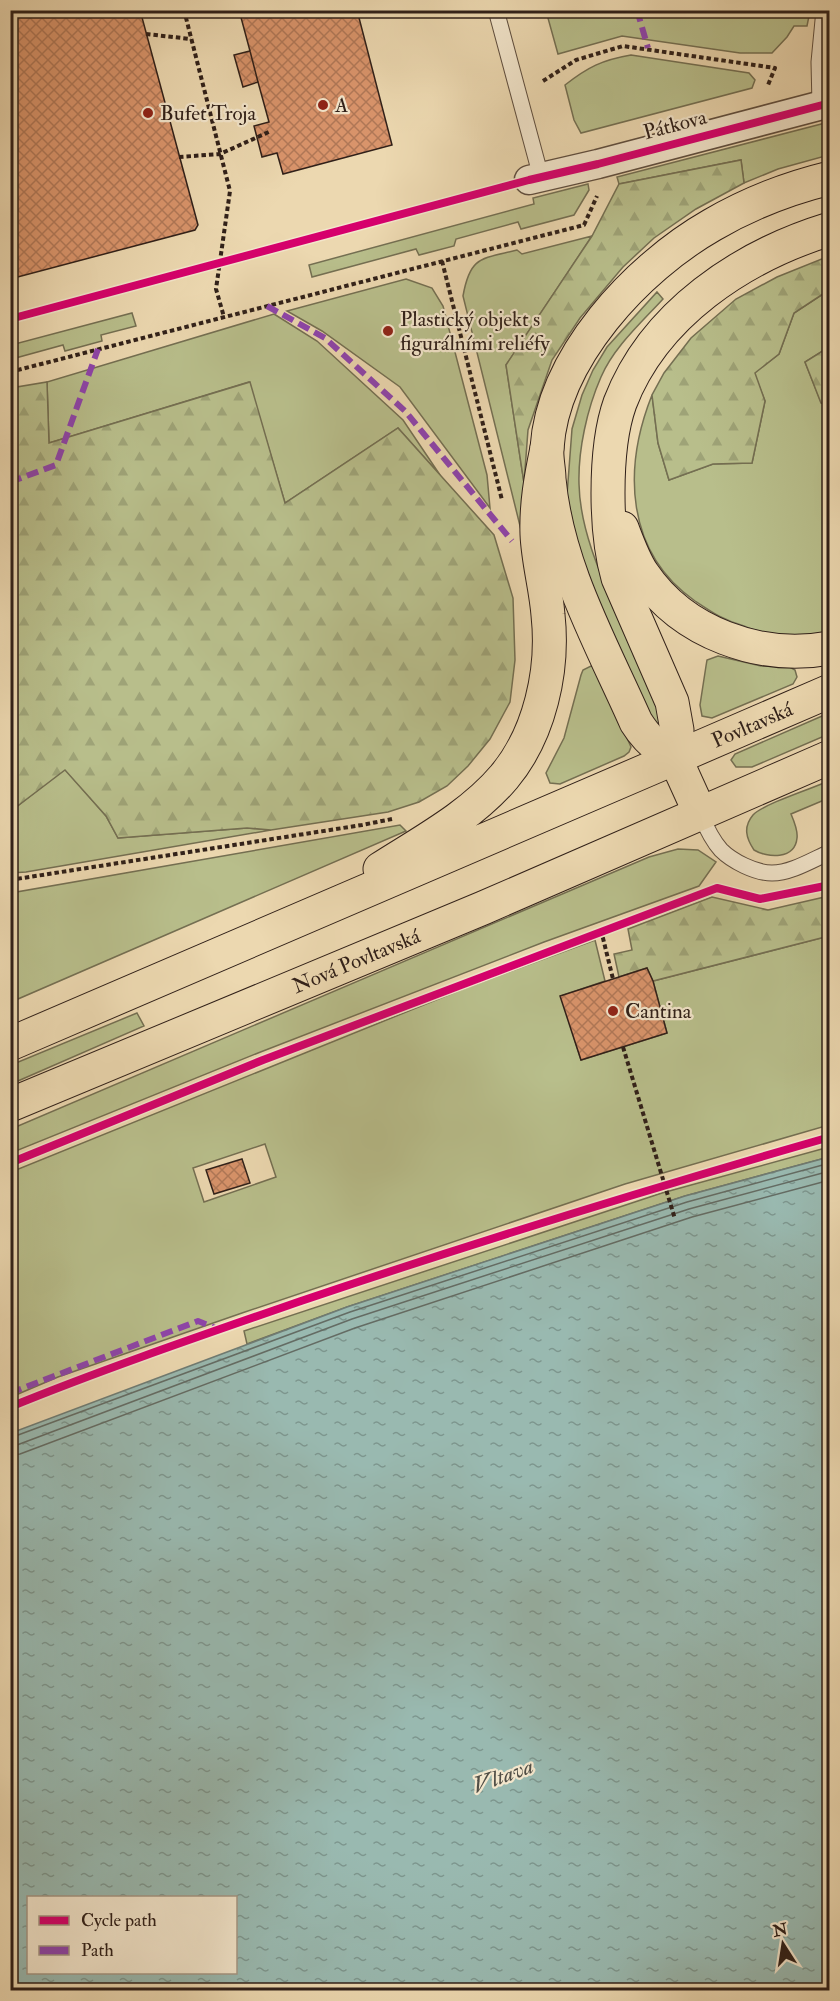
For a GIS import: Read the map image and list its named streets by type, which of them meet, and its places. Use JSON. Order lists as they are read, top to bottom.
{
  "streets": {
    "main road": ["Povltavská", "Nová Povltavská"],
    "street": ["Pátkova"]
  },
  "water": ["Vltava"],
  "places": [
    "A",
    "Bufet Troja",
    "Plastický objekt s figurálními reliéfy",
    "Cantina"
  ],
  "legend": ["Cycle path", "Path"],
  "north": "top"
}
